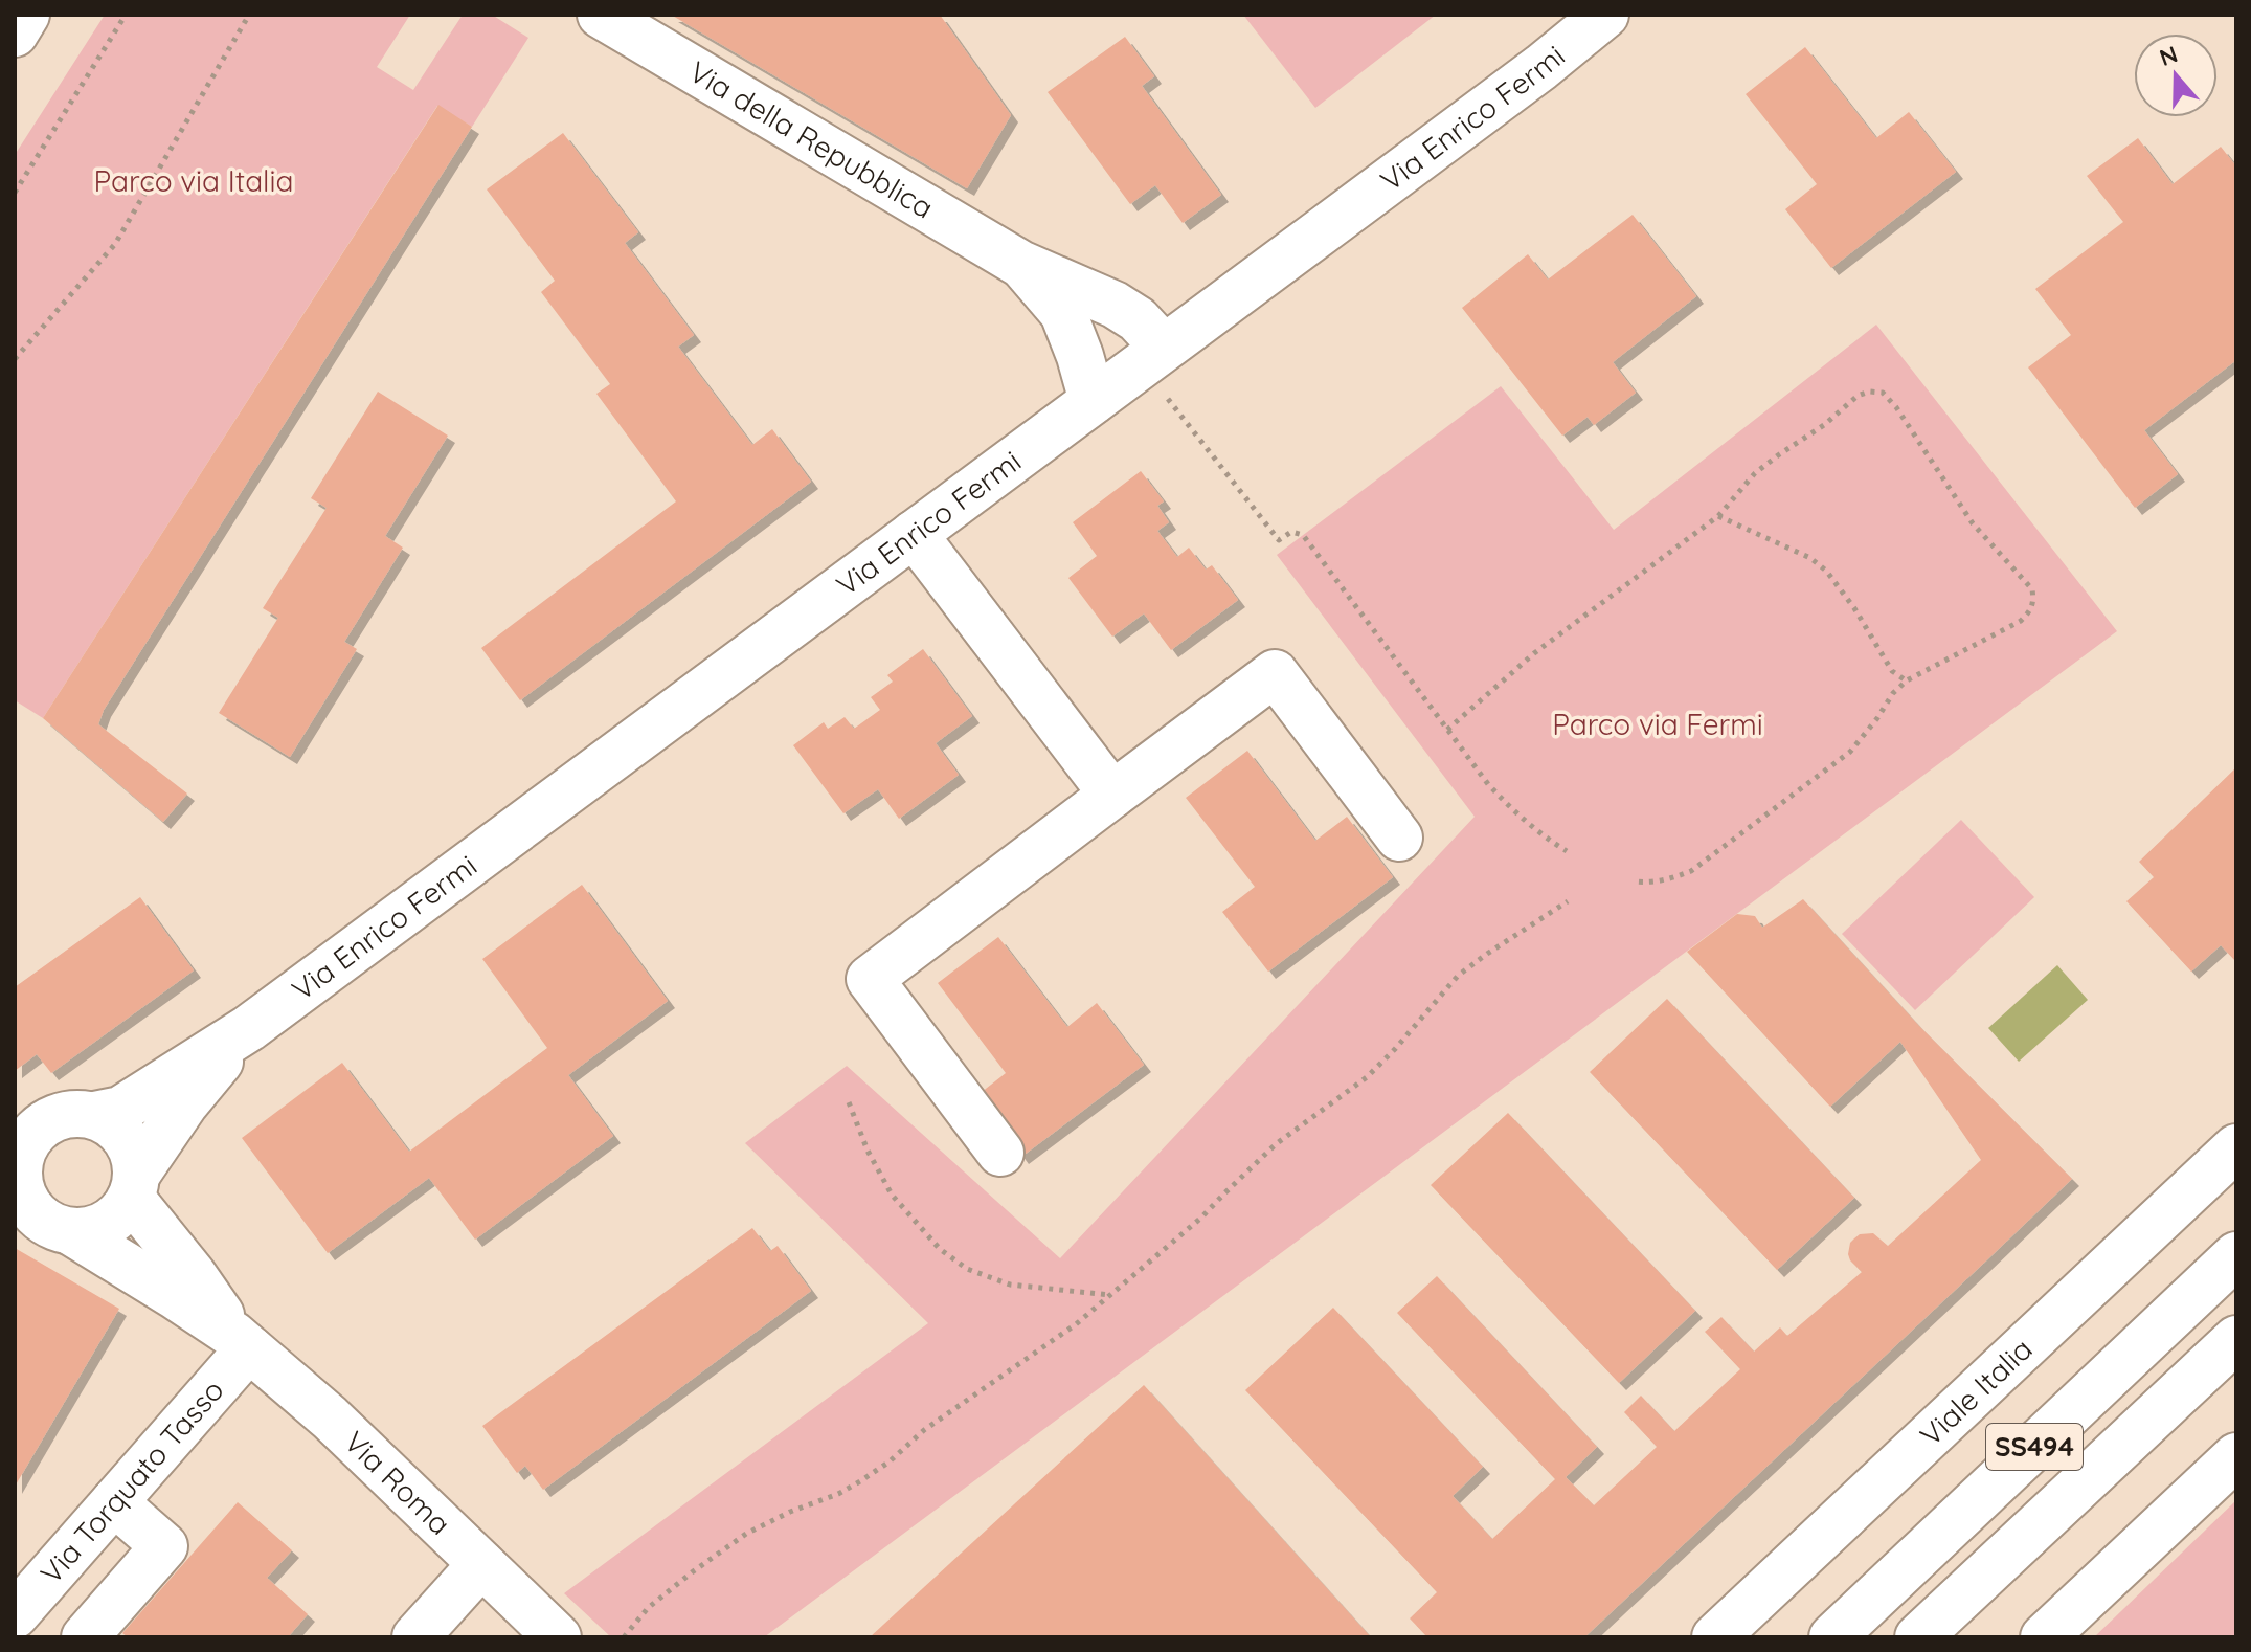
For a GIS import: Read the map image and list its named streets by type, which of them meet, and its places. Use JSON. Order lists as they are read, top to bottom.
{
  "streets": {
    "street": [
      "Via Enrico Fermi",
      "Via della Repubblica",
      "Viale Italia",
      "SS494",
      "Via Torquato Tasso",
      "Via Roma"
    ]
  },
  "crossings": [
    ["Via Enrico Fermi", "Via della Repubblica"],
    ["Via Enrico Fermi", "Via Roma"],
    ["Via Torquato Tasso", "Via Roma"]
  ],
  "parks": ["Parco via Italia", "Parco via Fermi"],
  "north": "top"
}
